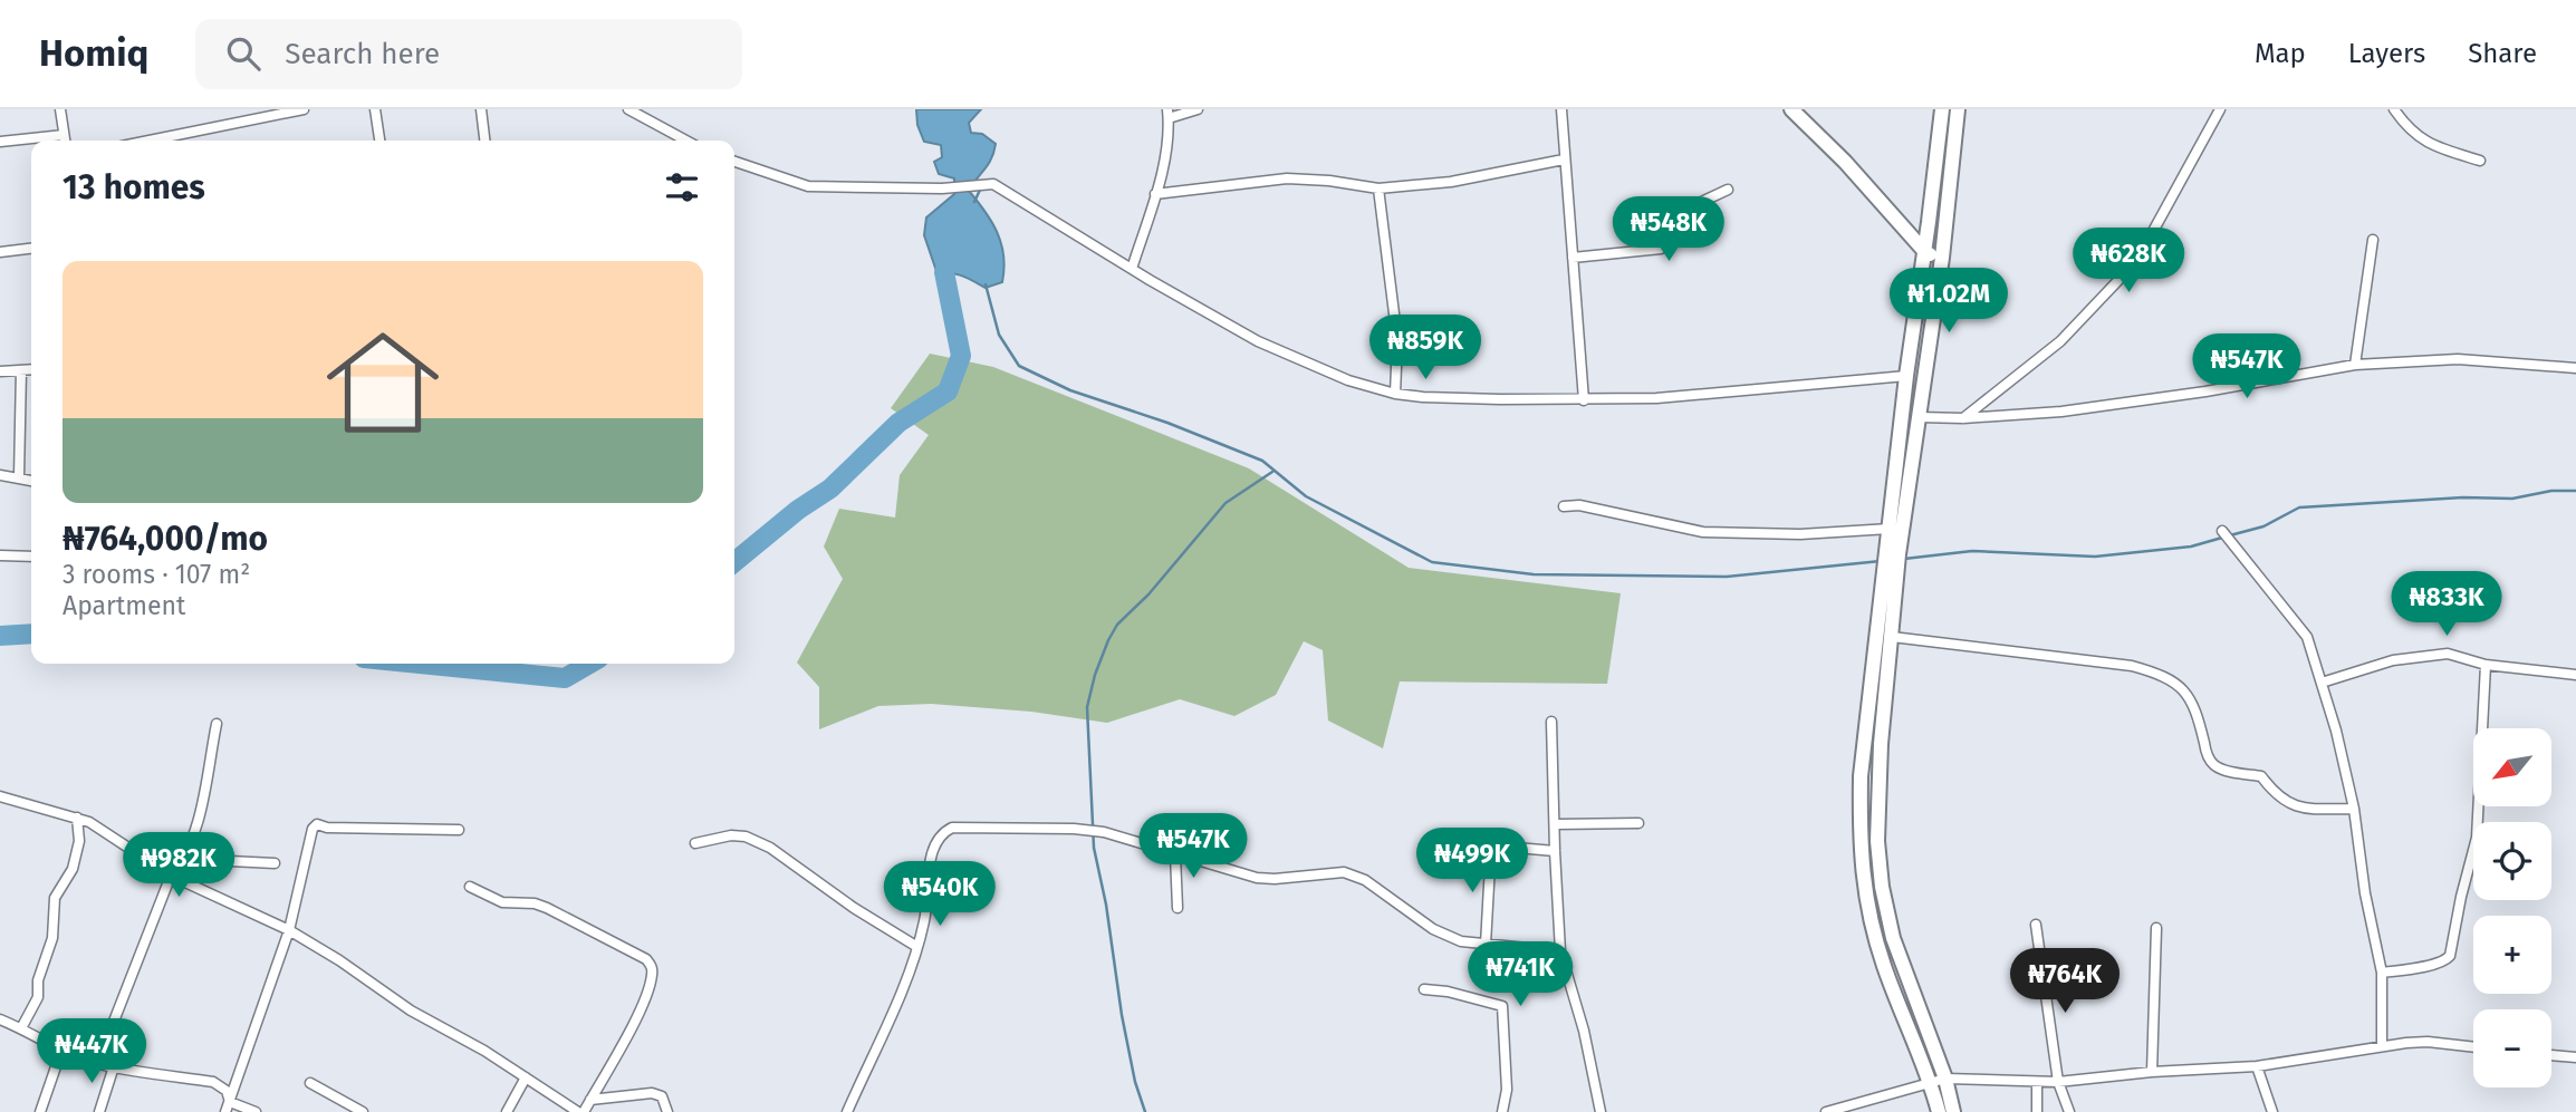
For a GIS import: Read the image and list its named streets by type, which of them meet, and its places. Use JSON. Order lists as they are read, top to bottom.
{
  "north": "bottom left",
  "page": {
    "header": "Homiq",
    "search": "Search here",
    "nav": ["Map", "Layers", "Share"],
    "heading": "13 homes",
    "price": [
      "₦548K",
      "₦628K",
      "₦1.02M",
      "₦859K",
      "₦547K",
      "₦833K",
      "₦547K",
      "₦499K",
      "₦982K",
      "₦540K",
      "₦741K",
      "₦764K",
      "₦447K"
    ],
    "list": [
      {
        "name": "₦764,000/mo",
        "note": "3 rooms · 107 m² · Apartment"
      }
    ],
    "map_buttons": ["+", "−"]
  }
}
